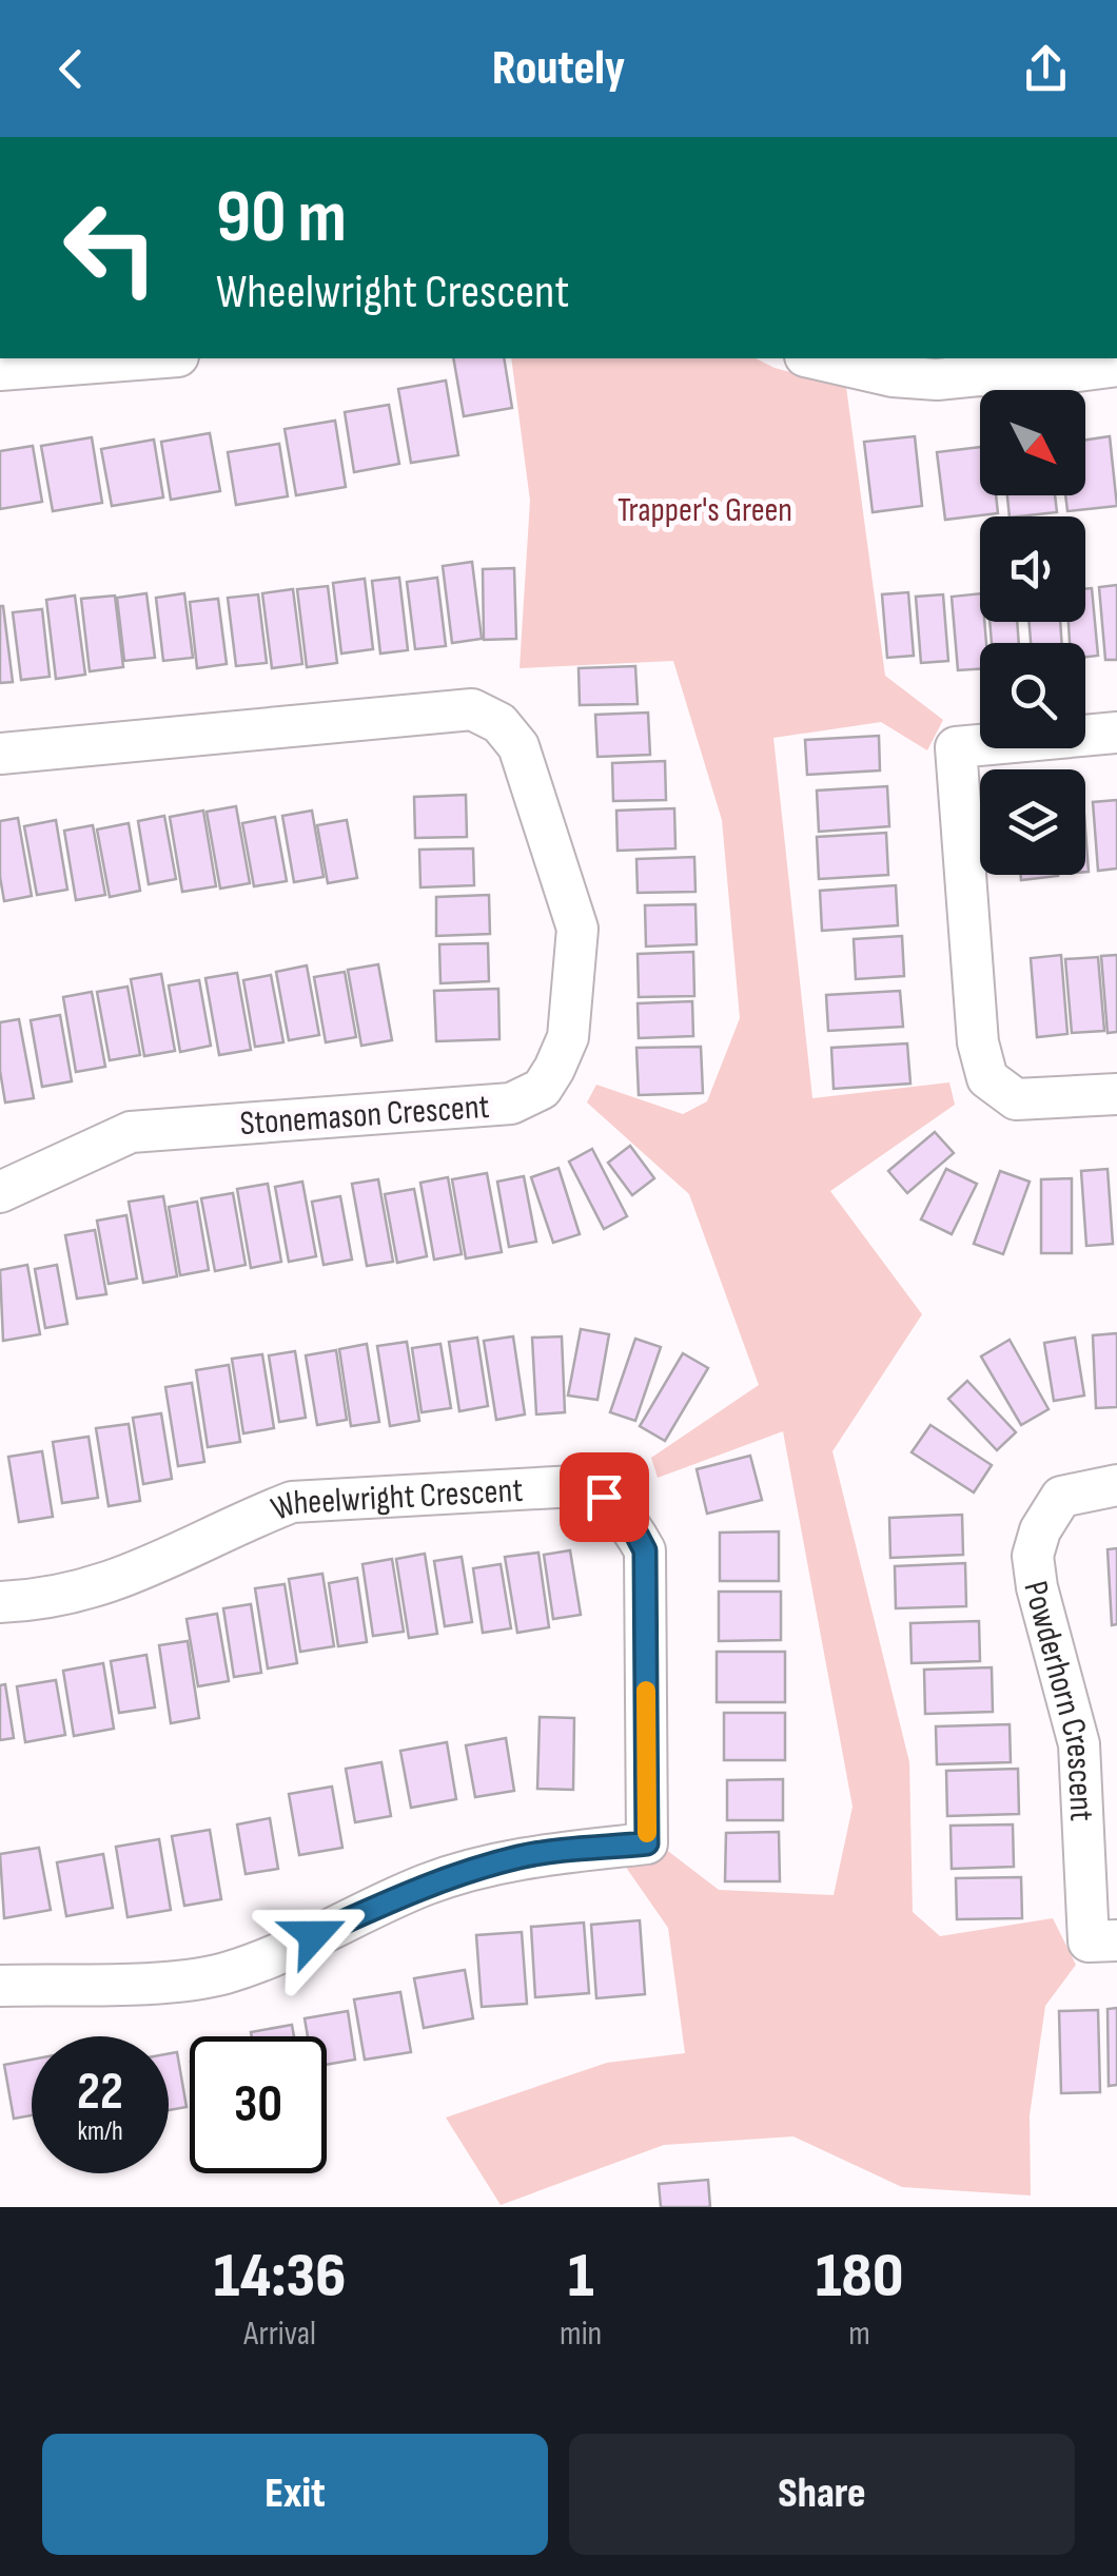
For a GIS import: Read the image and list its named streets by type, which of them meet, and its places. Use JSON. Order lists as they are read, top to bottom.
{
  "streets": {
    "street": ["Stonemason Crescent", "Wheelwright Crescent", "Powderhorn Crescent"]
  },
  "parks": ["Trapper's Green"],
  "north": "bottom right",
  "page": {
    "header": "Routely",
    "turn": ["90 m", "Wheelwright Crescent"],
    "speed": "22 km/h",
    "limit": "30",
    "eta": [
      "14:36",
      "Arrival",
      "1",
      "min",
      "180",
      "m"
    ],
    "buttons": ["Exit", "Share"]
  }
}
